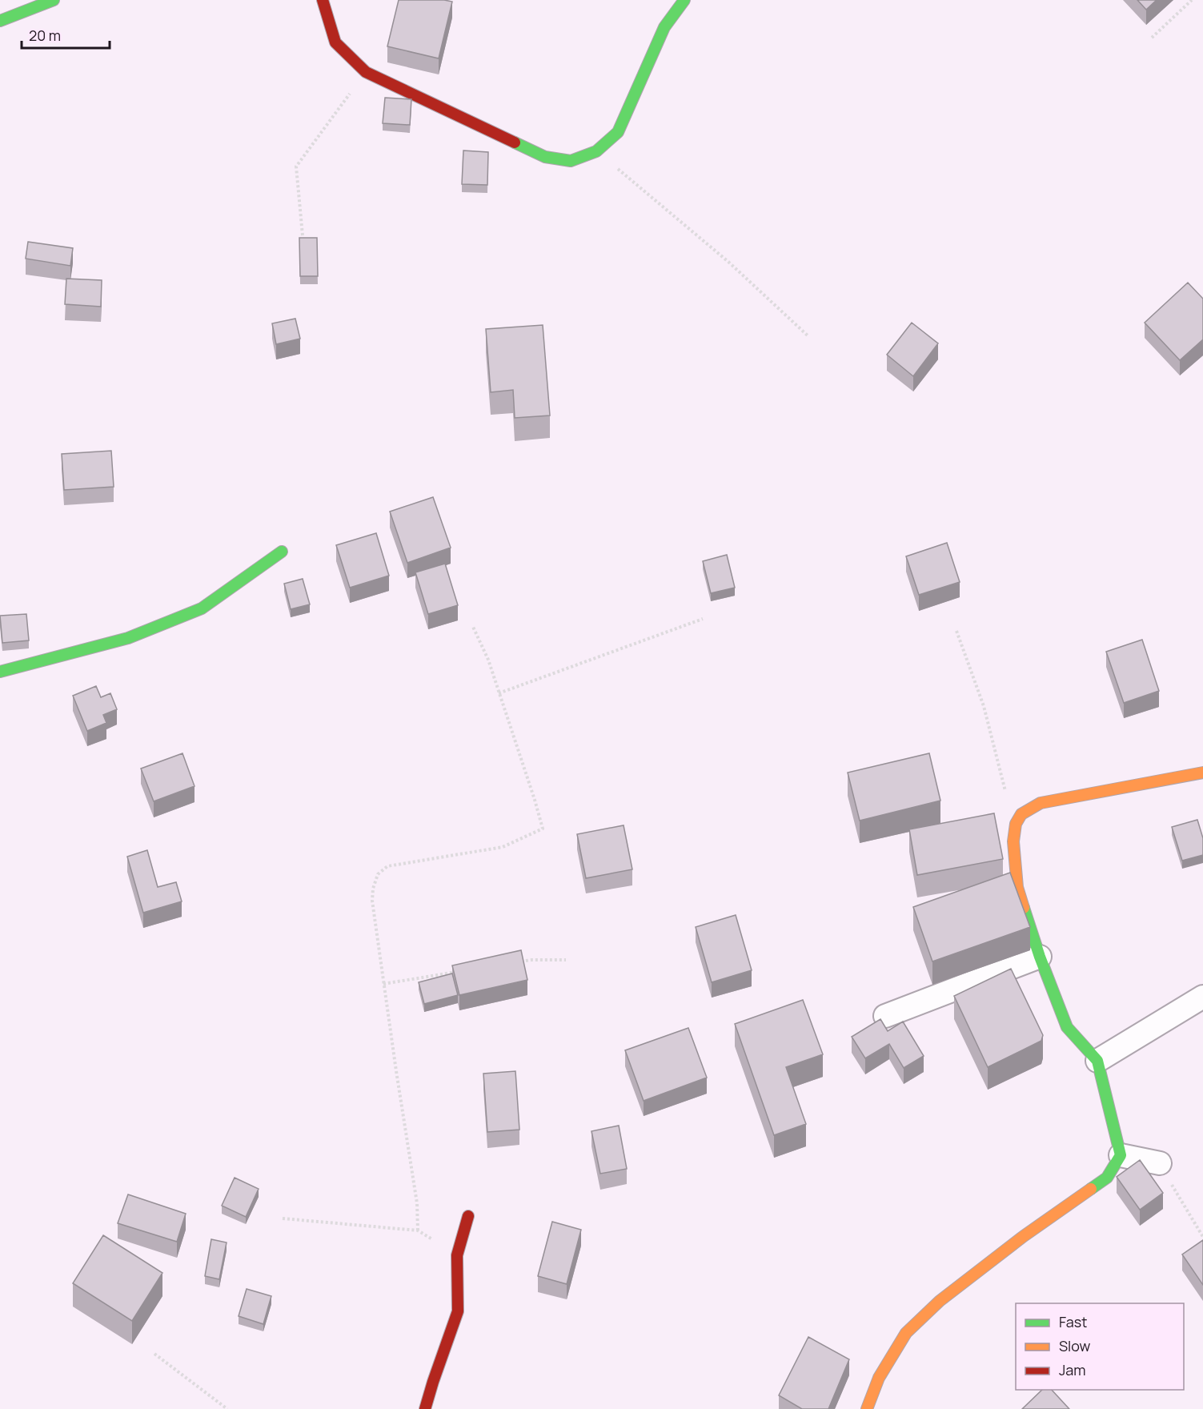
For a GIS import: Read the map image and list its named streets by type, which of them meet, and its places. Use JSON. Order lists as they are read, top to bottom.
{
  "legend": ["Fast", "Slow", "Jam"],
  "scale_bar": "20 m"
}
